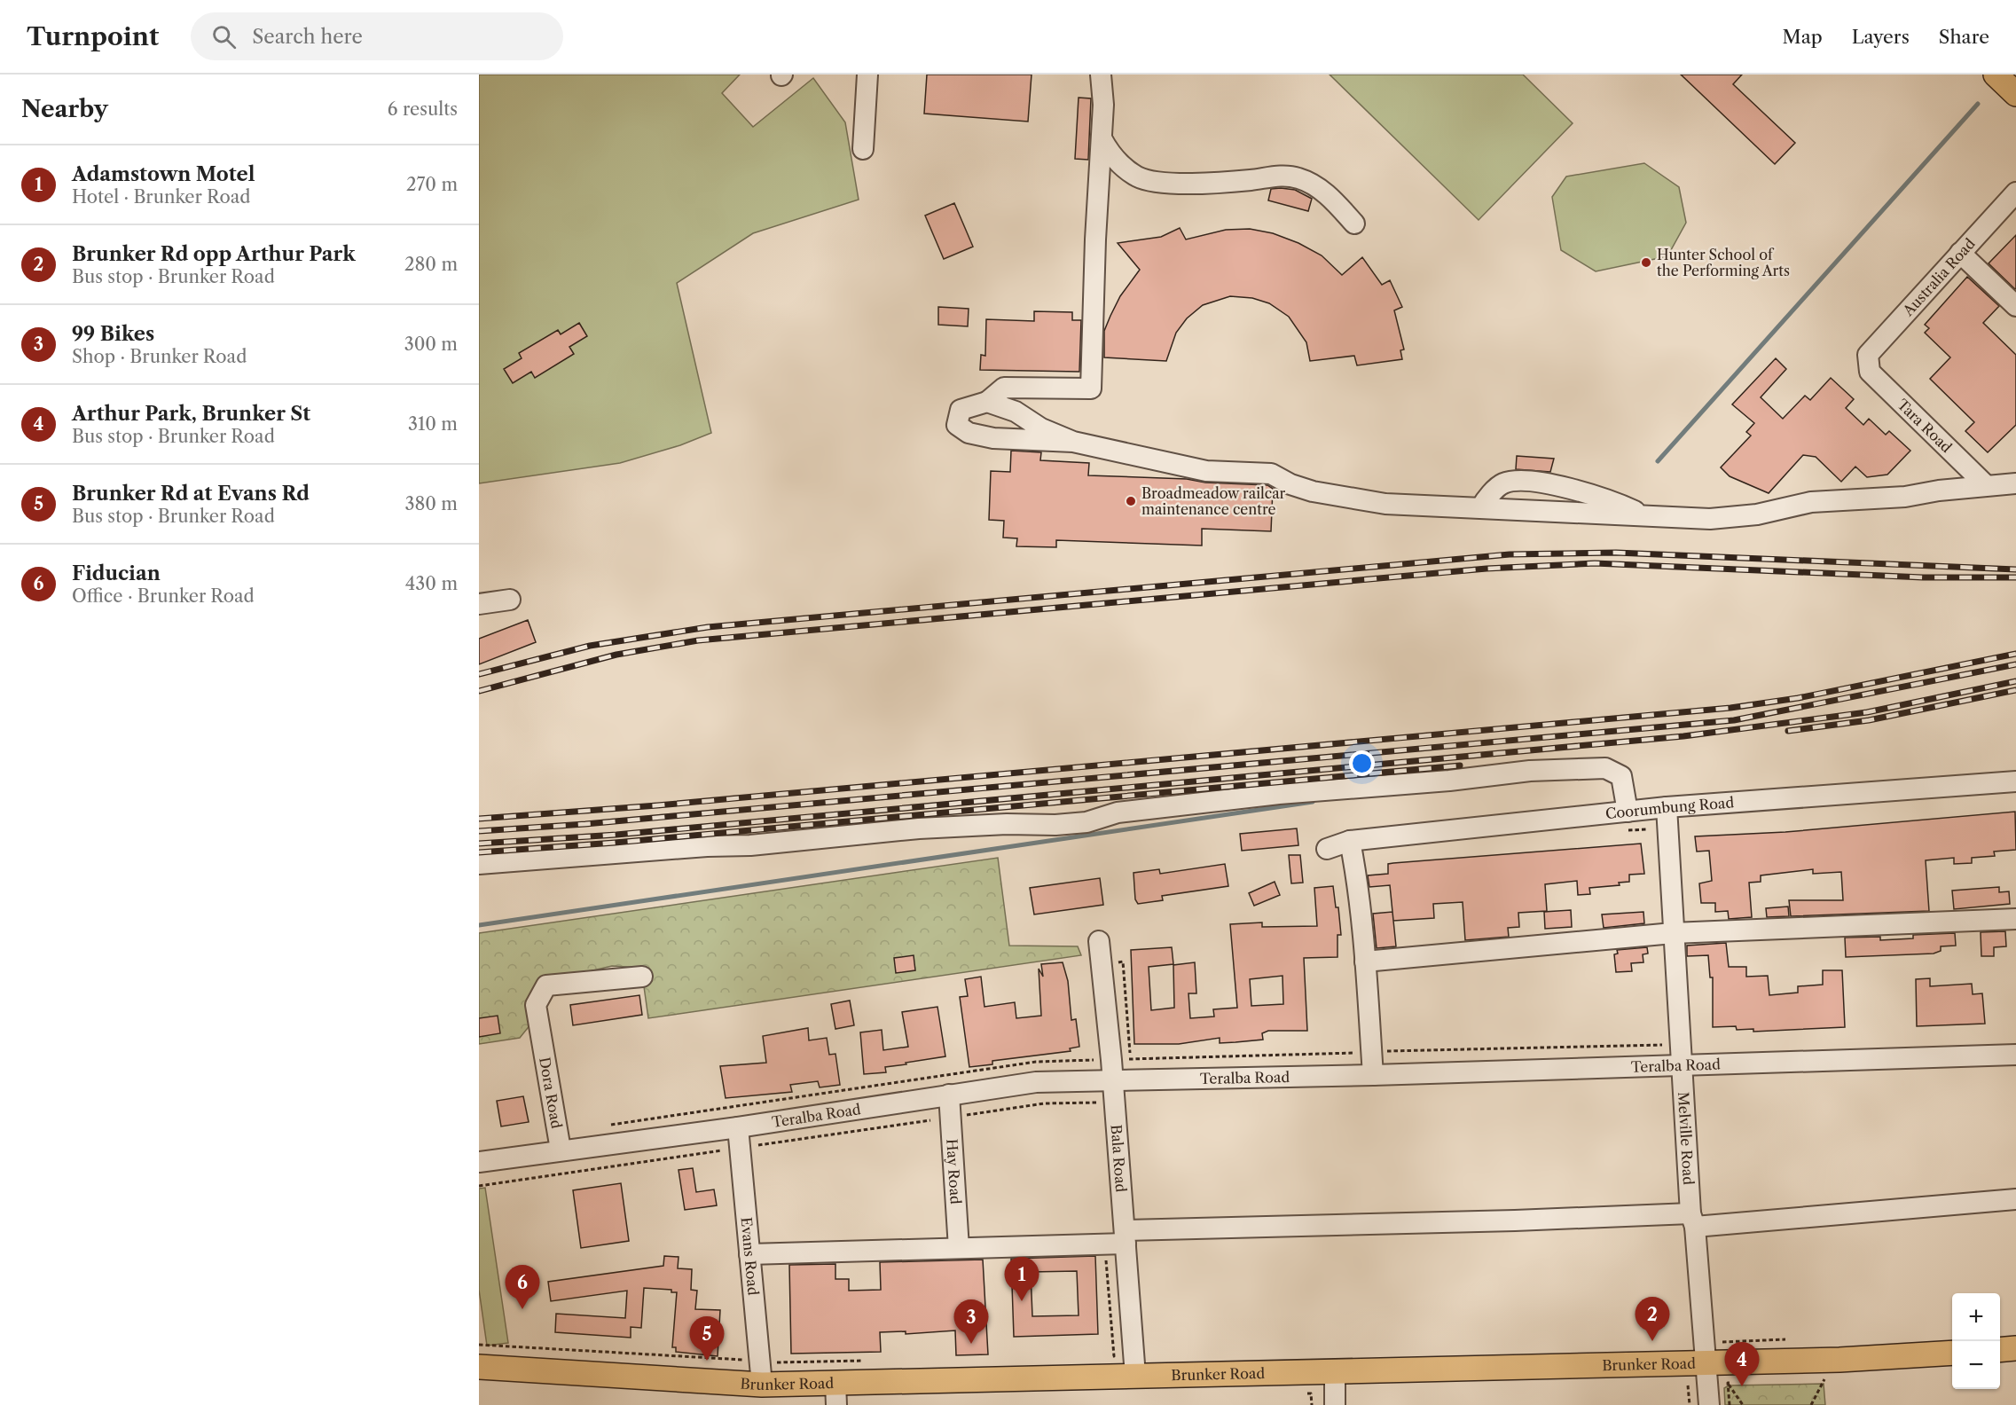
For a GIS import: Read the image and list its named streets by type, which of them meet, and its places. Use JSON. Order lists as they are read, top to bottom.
{
  "streets": {
    "main road": ["Brunker Road"],
    "street": [
      "Australia Road",
      "Tara Road",
      "Coorumbung Road",
      "Teralba Road",
      "Dora Road",
      "Melville Road",
      "Bala Road",
      "Hay Road",
      "Evans Road"
    ]
  },
  "crossings": [
    ["Australia Road", "Tara Road"],
    ["Coorumbung Road", "Melville Road"],
    ["Teralba Road", "Dora Road"],
    ["Teralba Road", "Melville Road"],
    ["Teralba Road", "Bala Road"],
    ["Teralba Road", "Hay Road"],
    ["Teralba Road", "Evans Road"],
    ["Melville Road", "Brunker Road"],
    ["Bala Road", "Brunker Road"],
    ["Evans Road", "Brunker Road"]
  ],
  "places": ["Hunter School of the Performing Arts", "Broadmeadow railcar maintenance centre"],
  "page": {
    "header": "Turnpoint",
    "search": "Search here",
    "nav": ["Map", "Layers", "Share"],
    "heading": ["Nearby", "6 results"],
    "list": [
      {
        "mark": "1",
        "name": "Adamstown Motel",
        "note": "Hotel · Brunker Road",
        "value": "270 m"
      },
      {
        "mark": "2",
        "name": "Brunker Rd opp Arthur Park",
        "note": "Bus stop · Brunker Road",
        "value": "280 m"
      },
      {
        "mark": "3",
        "name": "99 Bikes",
        "note": "Shop · Brunker Road",
        "value": "300 m"
      },
      {
        "mark": "4",
        "name": "Arthur Park, Brunker St",
        "note": "Bus stop · Brunker Road",
        "value": "310 m"
      },
      {
        "mark": "5",
        "name": "Brunker Rd at Evans Rd",
        "note": "Bus stop · Brunker Road",
        "value": "380 m"
      },
      {
        "mark": "6",
        "name": "Fiducian",
        "note": "Office · Brunker Road",
        "value": "430 m"
      }
    ],
    "pins": [
      "1",
      "6",
      "2",
      "3",
      "5",
      "4"
    ],
    "map_buttons": ["+", "−"]
  }
}
